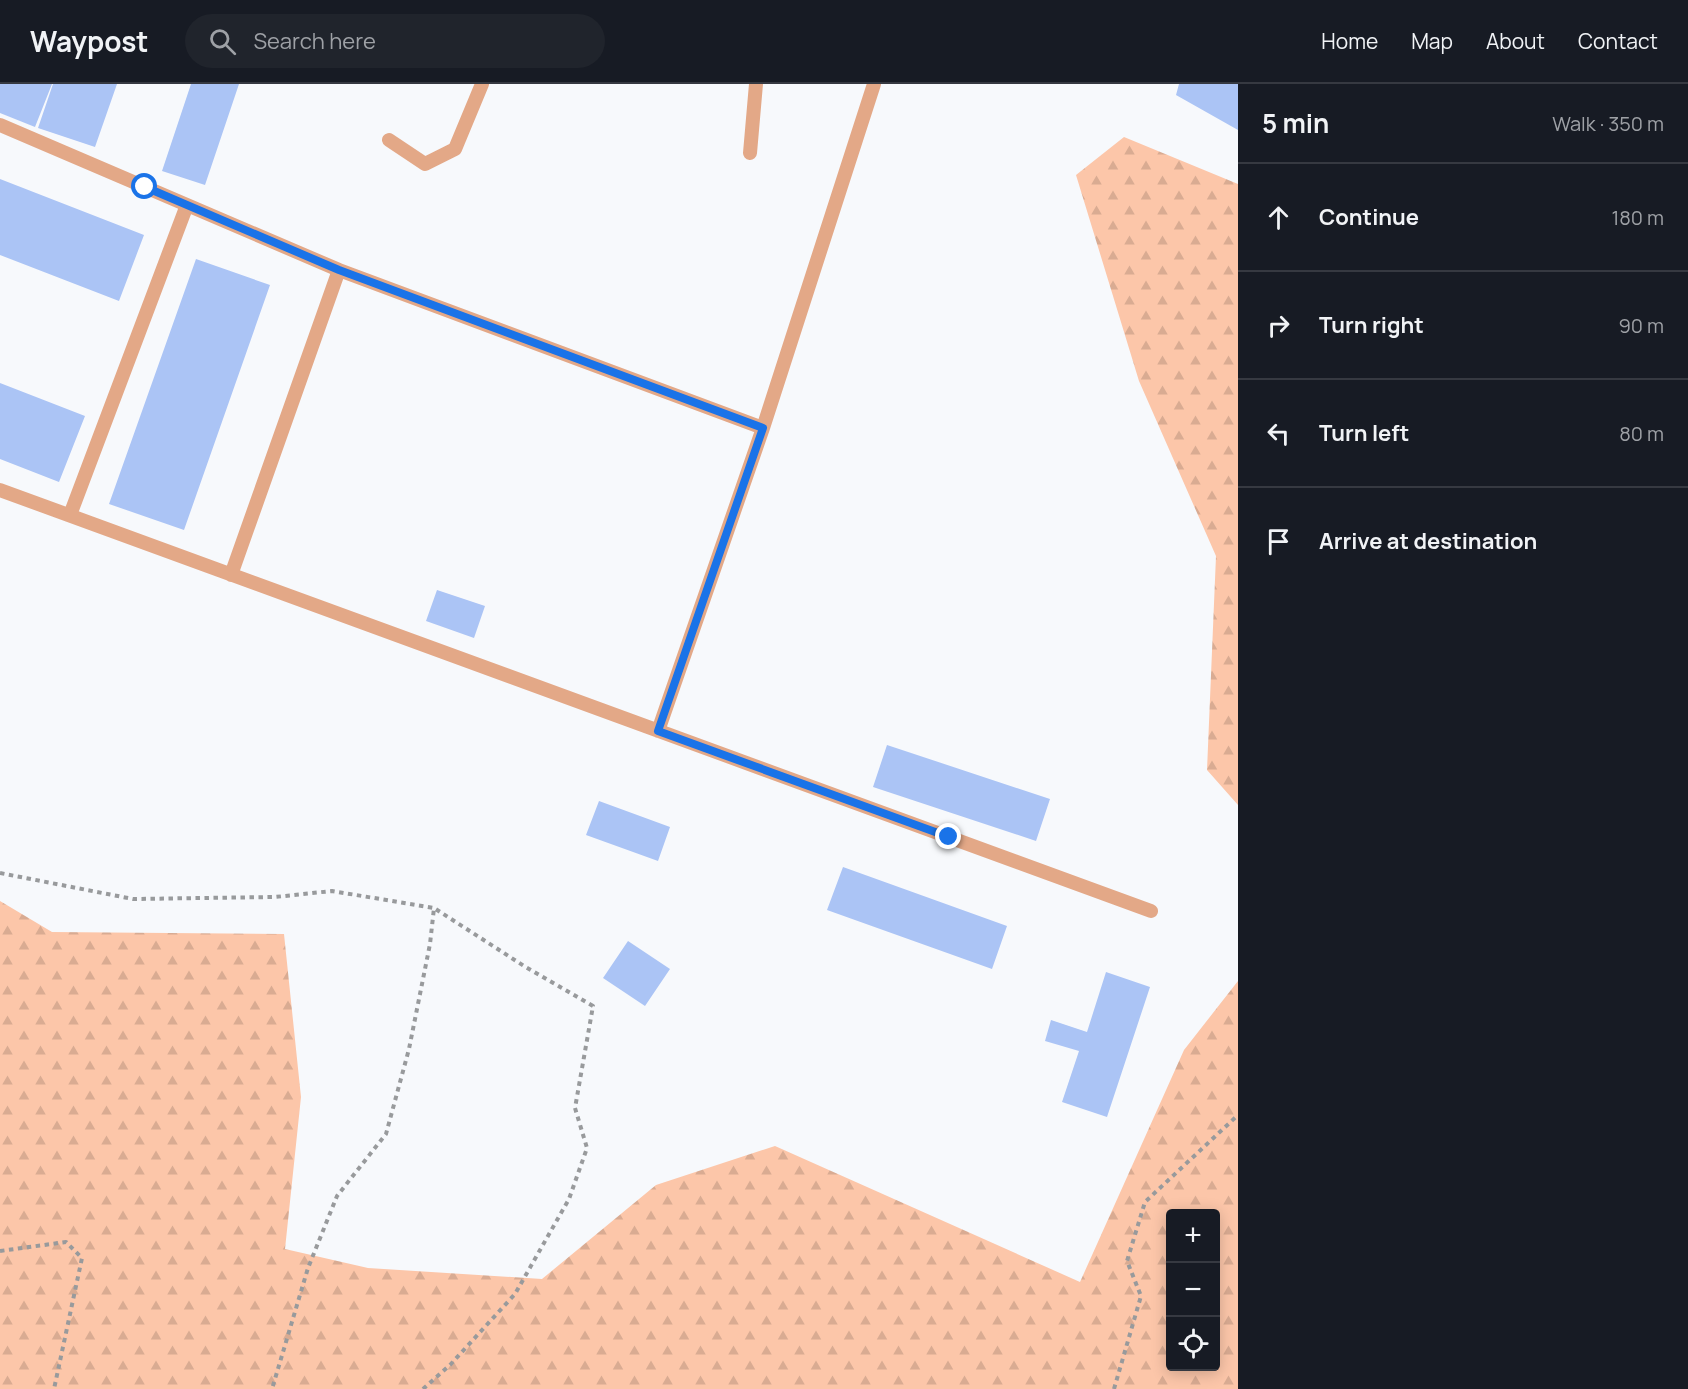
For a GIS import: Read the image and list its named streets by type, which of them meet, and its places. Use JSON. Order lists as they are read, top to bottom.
{
  "page": {
    "header": "Waypost",
    "search": "Search here",
    "nav": [
      "Home",
      "Map",
      "About",
      "Contact"
    ],
    "heading": ["5 min", "Walk · 350 m"],
    "list": [
      ["Continue", "180 m"],
      ["Turn right", "90 m"],
      ["Turn left", "80 m"],
      "Arrive at destination"
    ],
    "map_buttons": ["+", "−"]
  }
}
